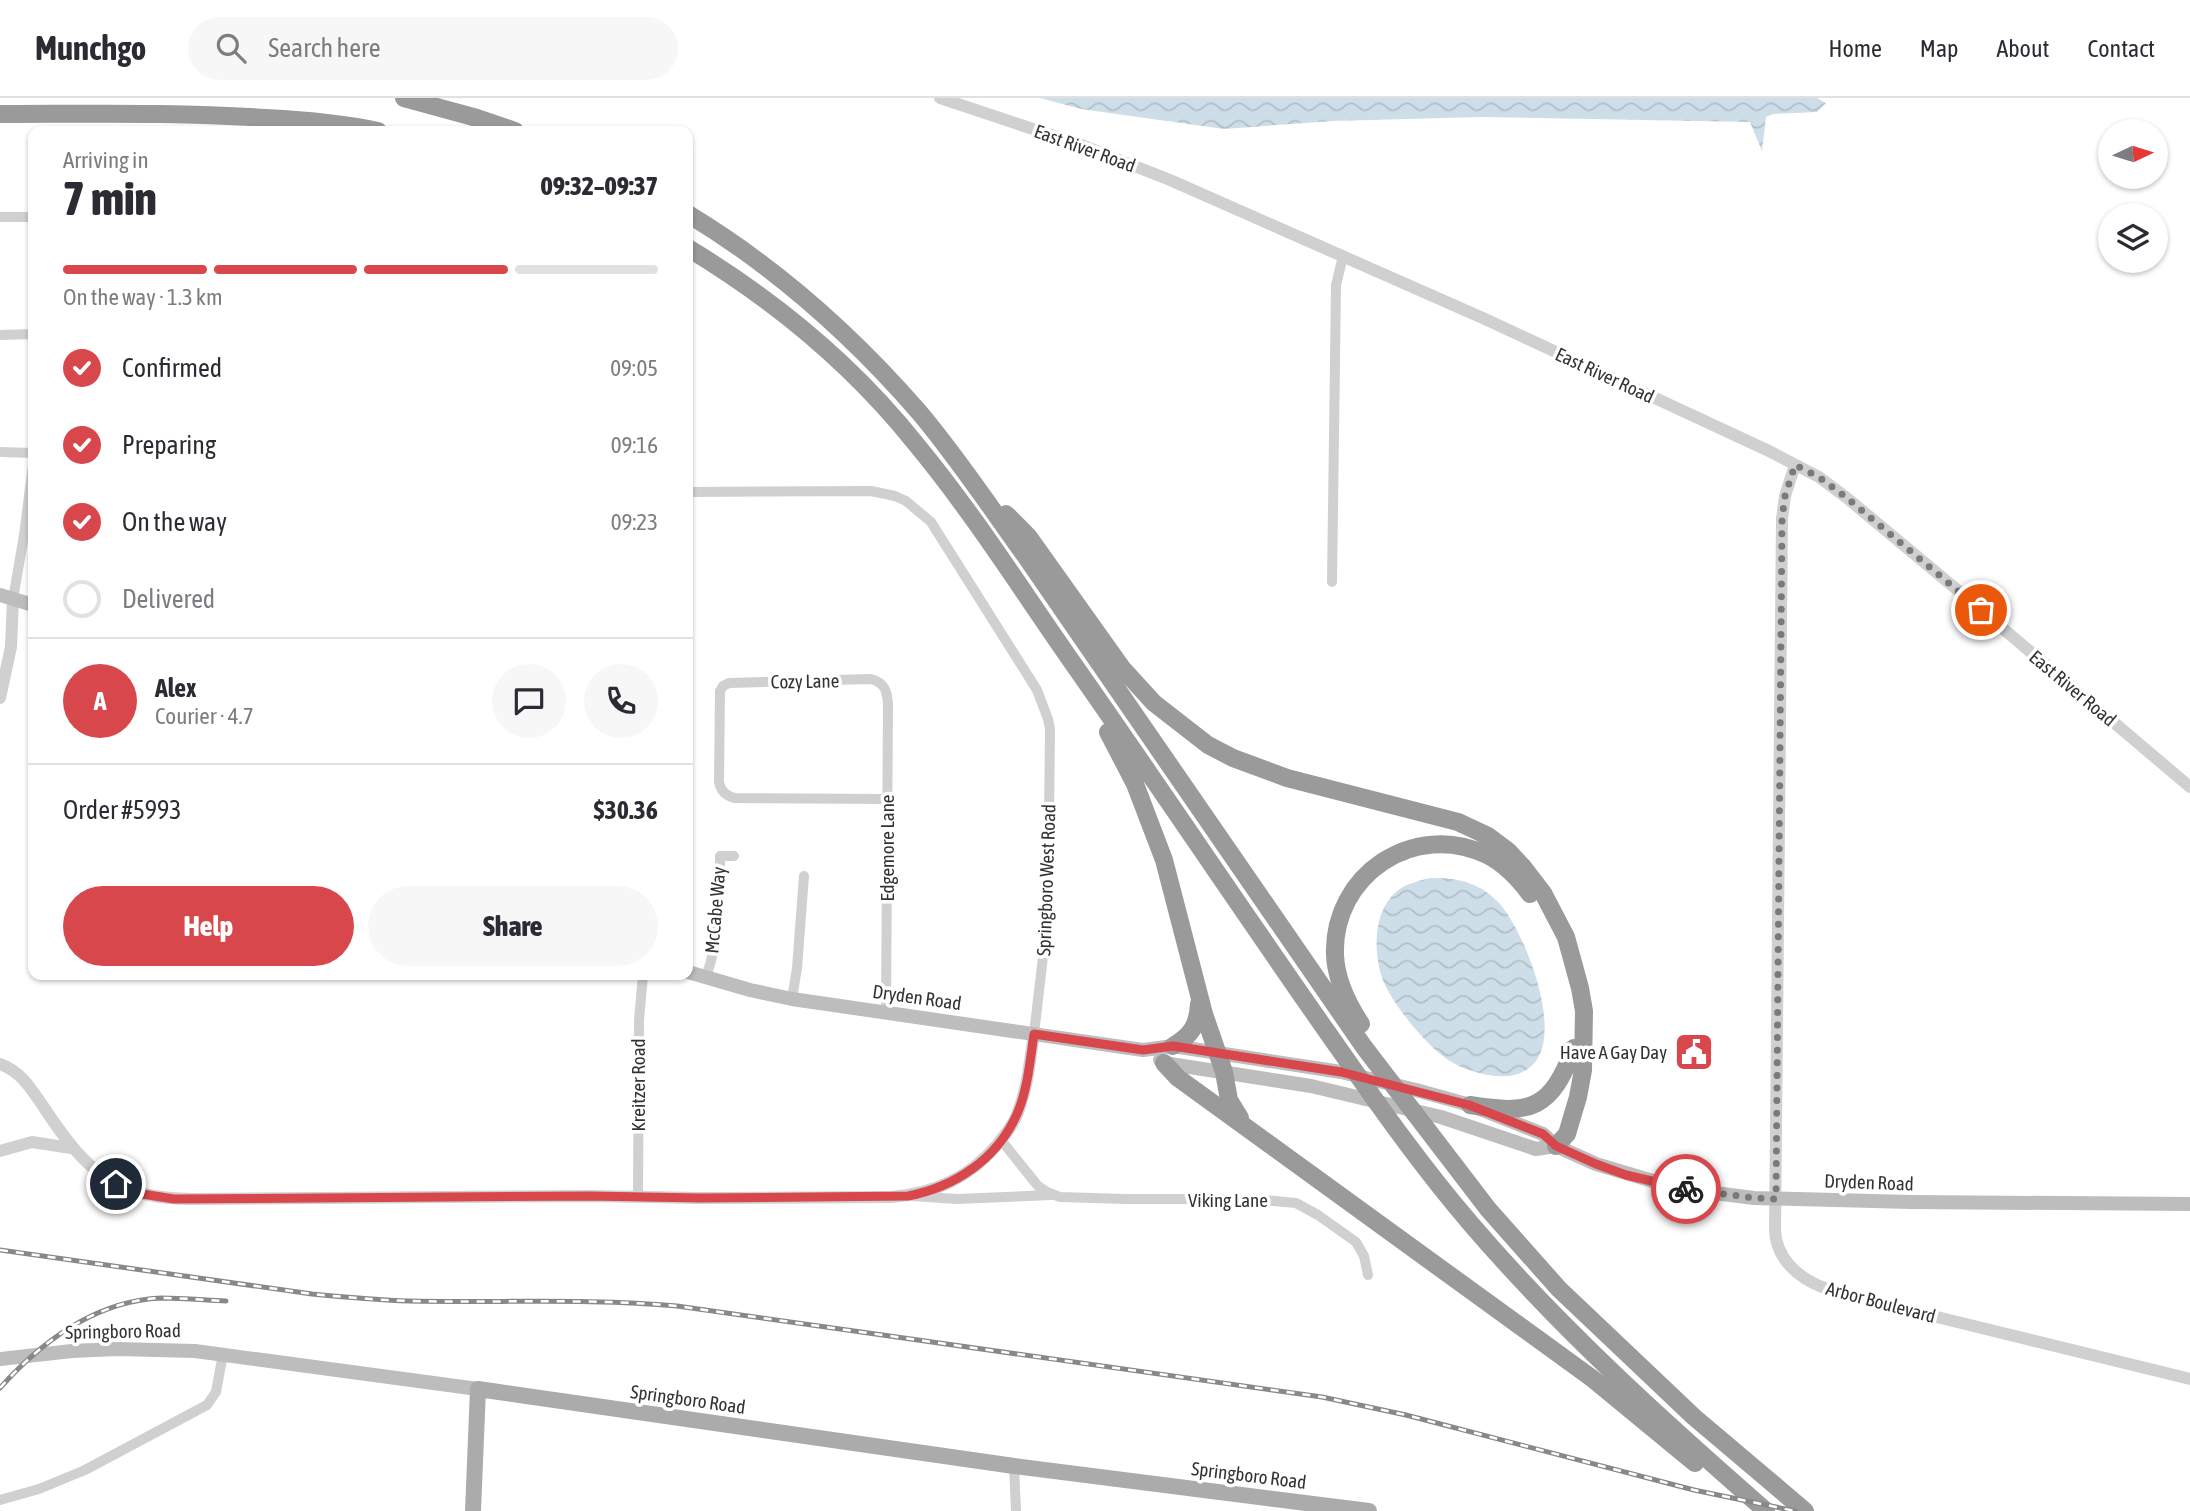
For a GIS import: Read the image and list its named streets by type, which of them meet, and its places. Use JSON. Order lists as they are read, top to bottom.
{
  "streets": {
    "main road": ["Dryden Road", "Springboro Road"],
    "street": [
      "East River Road",
      "Cozy Lane",
      "Edgemore Lane",
      "Springboro West Road",
      "McCabe Way",
      "Kreitzer Road",
      "Viking Lane",
      "Arbor Boulevard"
    ]
  },
  "crossings": [
    ["East River Road", "Arbor Boulevard"],
    ["Cozy Lane", "Edgemore Lane"],
    ["Edgemore Lane", "Dryden Road"],
    ["Springboro West Road", "Dryden Road"],
    ["Springboro West Road", "Kreitzer Road"],
    ["Springboro West Road", "Viking Lane"],
    ["McCabe Way", "Dryden Road"],
    ["Dryden Road", "Arbor Boulevard"]
  ],
  "places": {
    "public building": ["Have A Gay Day"]
  },
  "north": "right",
  "page": {
    "header": "Munchgo",
    "search": "Search here",
    "nav": [
      "Home",
      "Map",
      "About",
      "Contact"
    ],
    "heading": ["7 min", "Arriving in", "09:32–09:37"],
    "panel": [
      "Alex",
      "Courier · 4.7",
      "Order #5993",
      "$30.36"
    ],
    "bar": "On the way · 1.3 km",
    "list": [
      ["Confirmed", "09:05"],
      ["Preparing", "09:16"],
      ["On the way", "09:23"],
      "Delivered"
    ],
    "round": "A",
    "buttons": ["Help", "Share"]
  }
}
